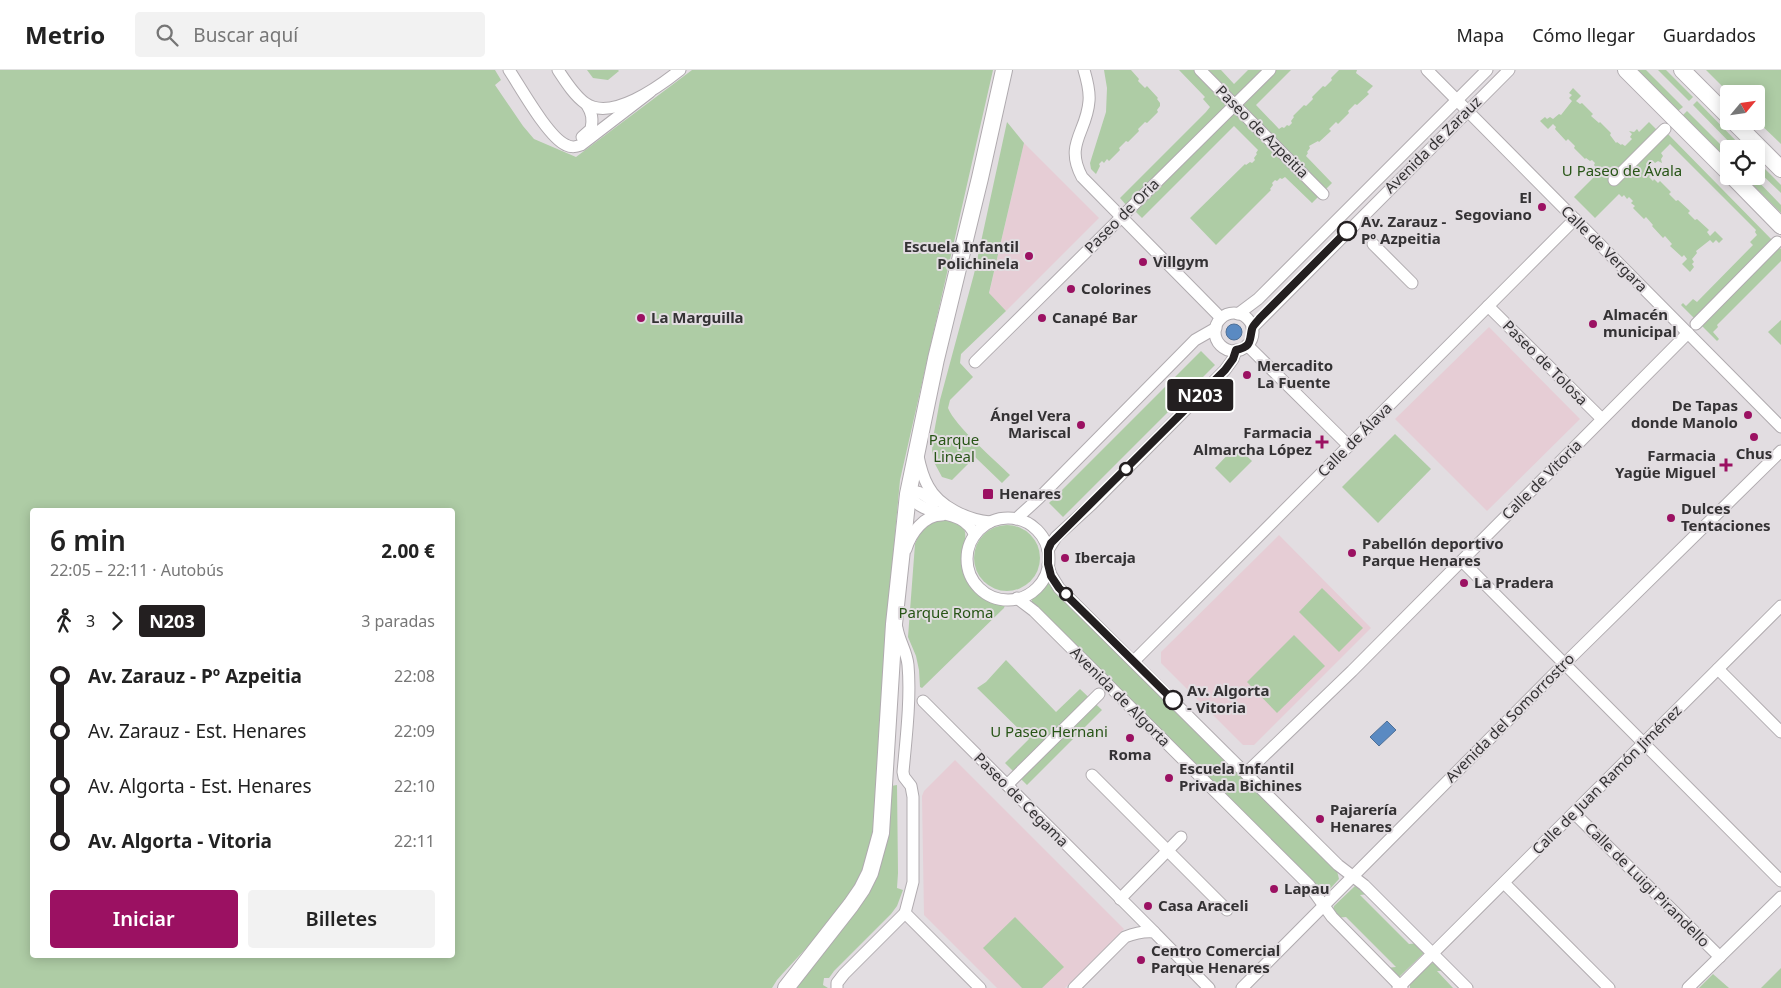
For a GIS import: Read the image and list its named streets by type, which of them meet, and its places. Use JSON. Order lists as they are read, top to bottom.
{
  "streets": {
    "street": [
      "Paseo de Azpeitia",
      "Avenida de Zarauz",
      "Paseo de Oria",
      "Calle de Vergara",
      "Paseo de Tolosa",
      "Calle de Álava",
      "Calle de Vitoria",
      "Avenida de Algorta",
      "Avenida del Somorrostro",
      "Calle de Juan Ramón Jiménez",
      "Paseo de Cegama",
      "Calle de Luigi Pirandello"
    ]
  },
  "crossings": [
    ["Paseo de Azpeitia", "Paseo de Oria"],
    ["Avenida de Zarauz", "Calle de Vergara"],
    ["Avenida de Zarauz", "Avenida de Algorta"],
    ["Calle de Vergara", "Calle de Álava"],
    ["Calle de Vergara", "Calle de Vitoria"],
    ["Paseo de Tolosa", "Calle de Álava"],
    ["Paseo de Tolosa", "Calle de Vitoria"],
    ["Avenida de Algorta", "Avenida del Somorrostro"],
    ["Avenida de Algorta", "Calle de Juan Ramón Jiménez"],
    ["Calle de Juan Ramón Jiménez", "Calle de Luigi Pirandello"]
  ],
  "parks": [
    "U Paseo de Ávala",
    "Parque Lineal",
    "Parque Roma",
    "U Paseo Hernani"
  ],
  "places": {
    "other": [
      "El Segoviano",
      "Av. Zarauz - Pº Azpeitia",
      "Escuela Infantil Polichinela",
      "Villgym",
      "Colorines",
      "La Marguilla",
      "Canapé Bar",
      "Almacén municipal",
      "Mercadito La Fuente",
      "De Tapas donde Manolo",
      "Ángel Vera Mariscal",
      "Chus",
      "Dulces Tentaciones",
      "Pabellón deportivo Parque Henares",
      "Ibercaja",
      "La Pradera",
      "Av. Algorta - Vitoria",
      "Roma",
      "Escuela Infantil Privada Bichines",
      "Pajarería Henares",
      "Lapau",
      "Casa Araceli",
      "Centro Comercial Parque Henares"
    ],
    "health": ["Farmacia Almarcha López", "Farmacia Yagüe Miguel"],
    "transit": ["Henares"]
  },
  "lines": ["bus line N203"],
  "north": "top right",
  "page": {
    "header": "Metrio",
    "search": "Buscar aquí",
    "nav": ["Mapa", "Cómo llegar", "Guardados"],
    "on_map": "N203",
    "heading": ["6 min", "22:05 – 22:11 · Autobús", "2.00 €"],
    "legs": ["3", "N203", "3 paradas"],
    "list": [
      {
        "name": "Av. Zarauz - Pº Azpeitia",
        "value": "22:08"
      },
      {
        "name": "Av. Zarauz - Est. Henares",
        "value": "22:09"
      },
      {
        "name": "Av. Algorta - Est. Henares",
        "value": "22:10"
      },
      {
        "name": "Av. Algorta - Vitoria",
        "value": "22:11"
      }
    ],
    "buttons": ["Iniciar", "Billetes"]
  }
}
